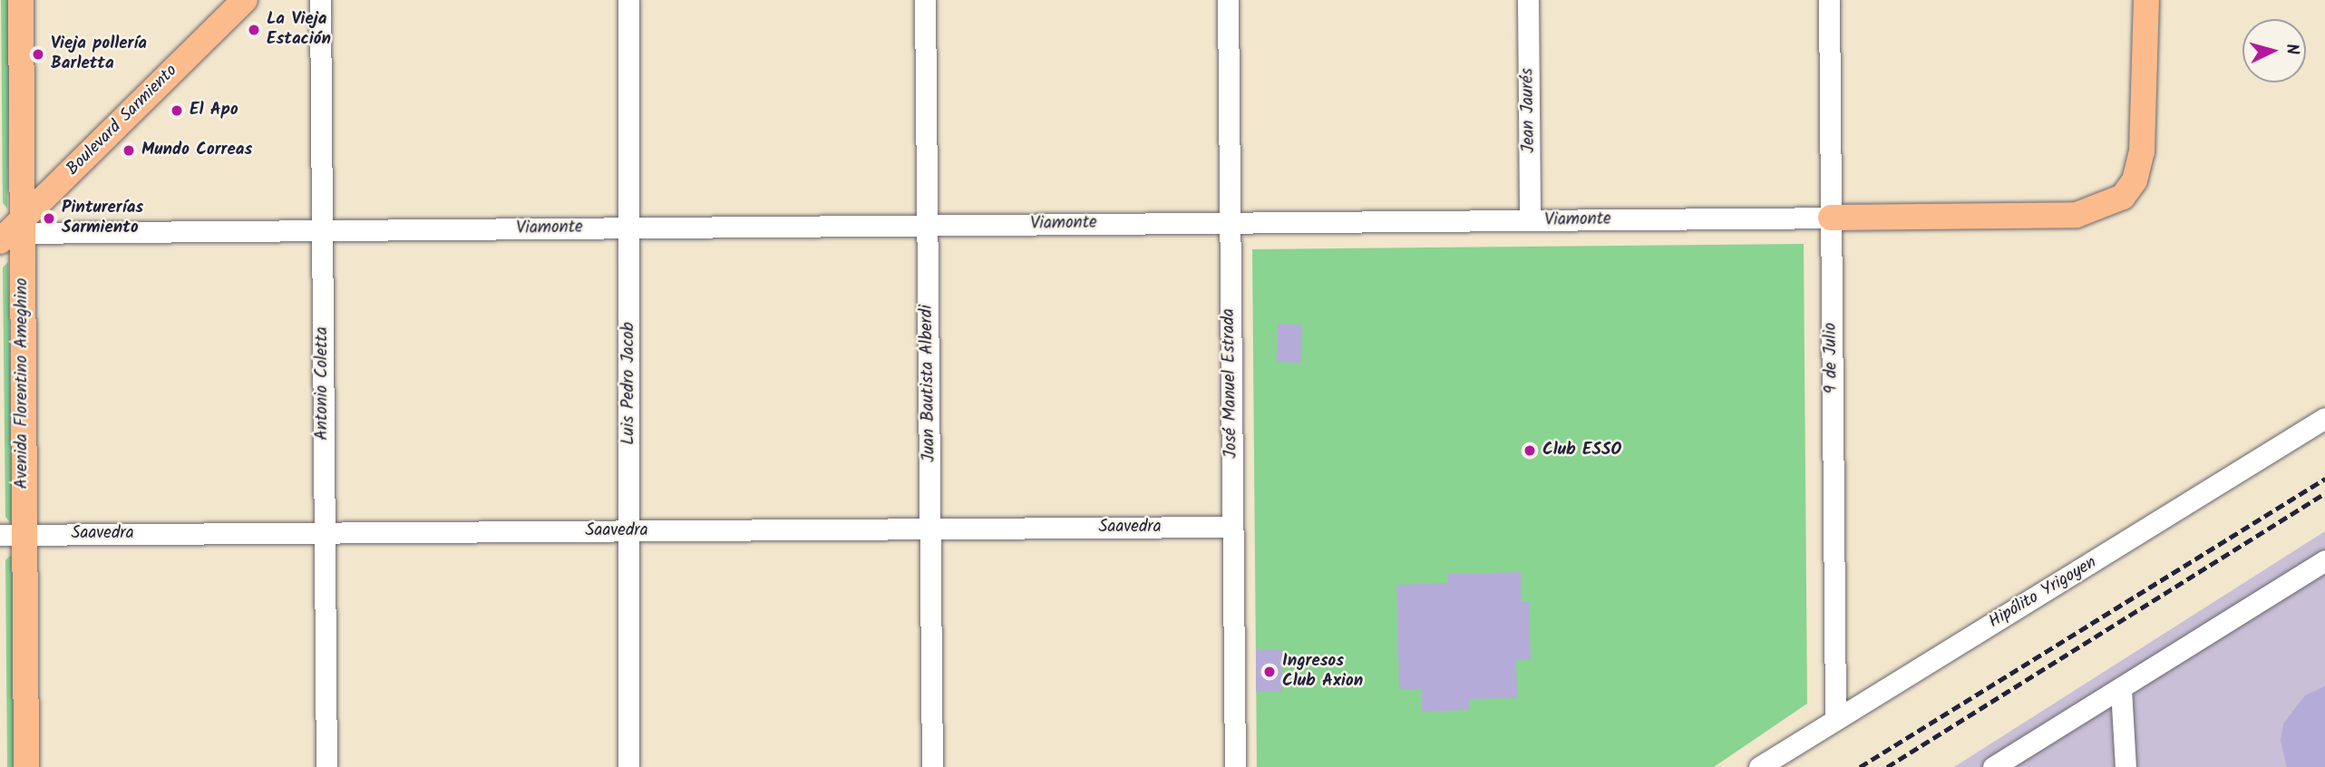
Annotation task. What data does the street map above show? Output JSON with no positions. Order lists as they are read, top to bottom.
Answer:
{
  "streets": {
    "main road": ["Boulevard Sarmiento", "Viamonte", "Avenida Florentino Ameghino"],
    "street": [
      "Jean Jaurés",
      "9 de Julio",
      "Antonio Coletta",
      "Luis Pedro Jacob",
      "Juan Bautista Alberdi",
      "José Manuel Estrada",
      "Saavedra",
      "Hipólito Yrigoyen"
    ]
  },
  "crossings": [
    ["Jean Jaurés", "Viamonte"],
    ["Boulevard Sarmiento", "Viamonte"],
    ["Boulevard Sarmiento", "Avenida Florentino Ameghino"],
    ["Viamonte", "9 de Julio"],
    ["Viamonte", "Avenida Florentino Ameghino"],
    ["Viamonte", "Antonio Coletta"],
    ["Viamonte", "Luis Pedro Jacob"],
    ["Viamonte", "Juan Bautista Alberdi"],
    ["Viamonte", "José Manuel Estrada"],
    ["9 de Julio", "Hipólito Yrigoyen"],
    ["Avenida Florentino Ameghino", "Saavedra"],
    ["Antonio Coletta", "Saavedra"],
    ["Luis Pedro Jacob", "Saavedra"],
    ["Juan Bautista Alberdi", "Saavedra"],
    ["José Manuel Estrada", "Saavedra"]
  ],
  "places": [
    "La Vieja Estación",
    "Vieja pollería Barletta",
    "El Apo",
    "Mundo Correas",
    "Pinturerías Sarmiento",
    "Club ESSO",
    "Ingresos Club Axion"
  ],
  "north": "right"
}
